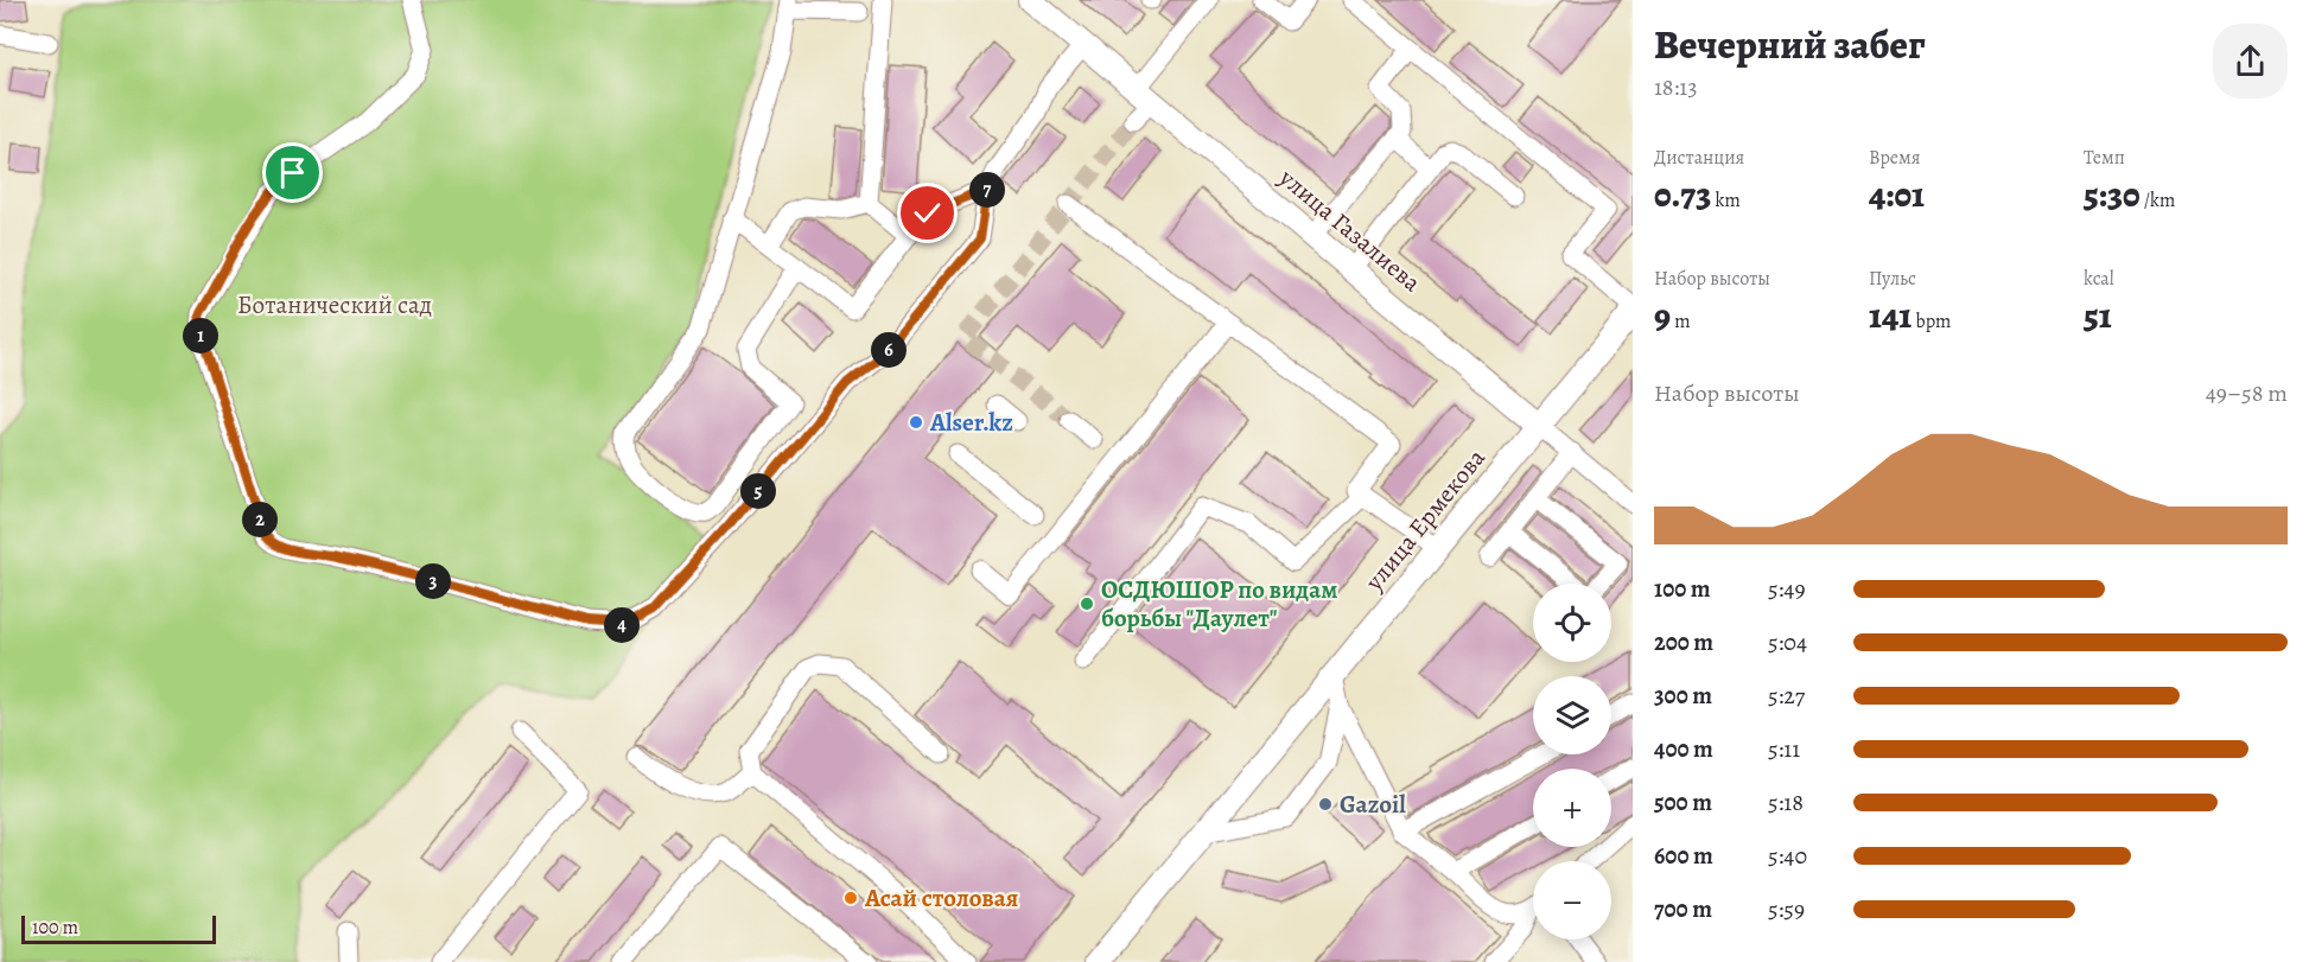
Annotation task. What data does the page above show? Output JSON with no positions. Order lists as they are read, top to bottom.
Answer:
{
  "streets": {
    "main road": ["улица Газалиева", "улица Ермекова"]
  },
  "crossings": [
    ["улица Газалиева", "улица Ермекова"]
  ],
  "parks": ["Ботанический сад"],
  "places": [
    "Alser.kz",
    "ОСДЮШОР по видам борьбы \"Даулет\"",
    "Gazoil",
    "Асай столовая"
  ],
  "scale_bar": "100 m",
  "page": {
    "heading": ["Вечерний забег", "18:13"],
    "stats": [
      ["Дистанция", "0.73 km"],
      ["Время", "4:01"],
      ["Темп", "5:30 /km"],
      ["Набор высоты", "9 m"],
      ["Пульс", "141 bpm"],
      ["kcal", "51"]
    ],
    "pins": [
      "7",
      "1",
      "6",
      "5",
      "2",
      "3",
      "4"
    ],
    "chart": ["Набор высоты", "49–58 m"],
    "list": [
      {
        "name": "100 m",
        "note": "5:49"
      },
      {
        "name": "200 m",
        "note": "5:04"
      },
      {
        "name": "300 m",
        "note": "5:27"
      },
      {
        "name": "400 m",
        "note": "5:11"
      },
      {
        "name": "500 m",
        "note": "5:18"
      },
      {
        "name": "600 m",
        "note": "5:40"
      },
      {
        "name": "700 m",
        "note": "5:59"
      }
    ],
    "map_buttons": ["+", "−"],
    "scale": "100 m"
  }
}
